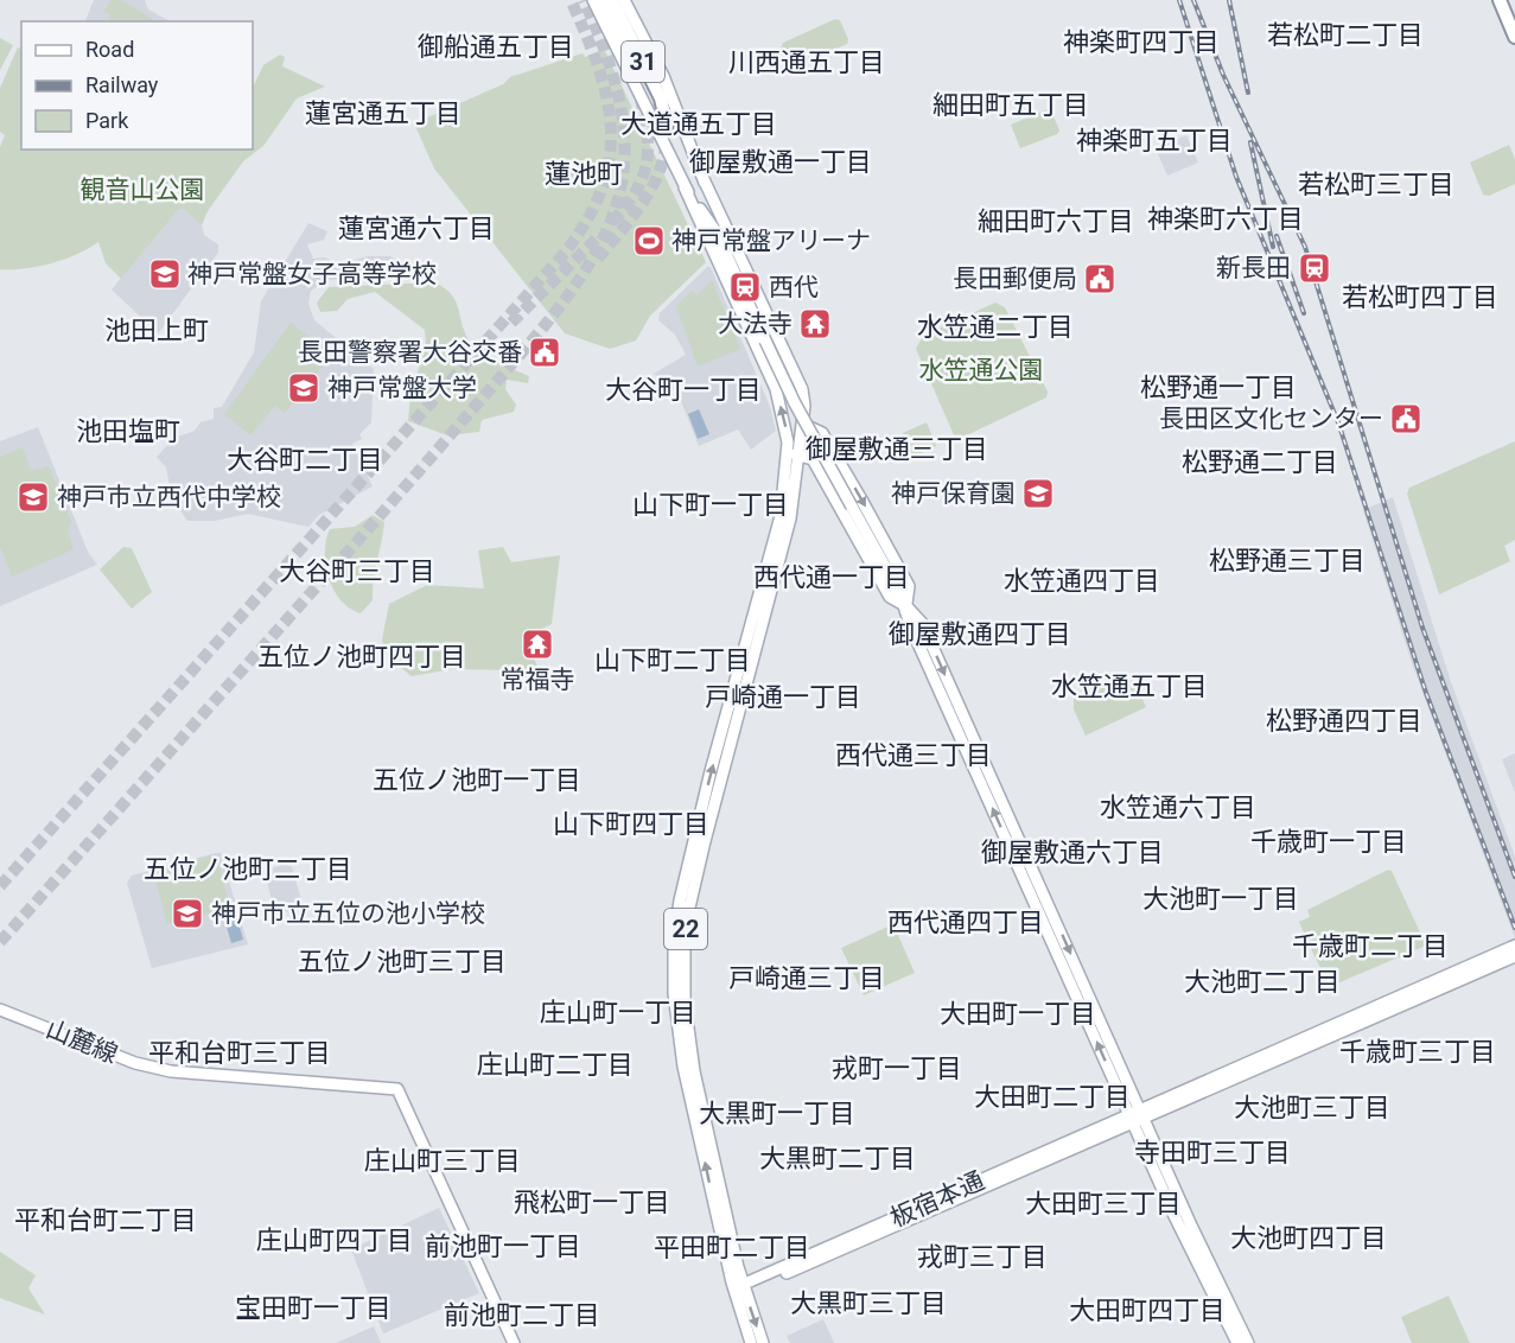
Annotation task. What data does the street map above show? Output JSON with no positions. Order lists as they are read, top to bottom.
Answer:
{
  "streets": {
    "highway": ["31"],
    "main road": ["22", "山麓線", "板宿本通"]
  },
  "crossings": [
    ["22", "板宿本通"]
  ],
  "districts": [
    "若松町二丁目",
    "神楽町四丁目",
    "御船通五丁目",
    "川西通五丁目",
    "細田町五丁目",
    "蓮宮通五丁目",
    "大道通五丁目",
    "神楽町五丁目",
    "御屋敷通一丁目",
    "蓮池町",
    "若松町三丁目",
    "神楽町六丁目",
    "細田町六丁目",
    "蓮宮通六丁目",
    "若松町四丁目",
    "水笠通二丁目",
    "池田上町",
    "松野通一丁目",
    "大谷町一丁目",
    "池田塩町",
    "御屋敷通三丁目",
    "大谷町二丁目",
    "松野通二丁目",
    "山下町一丁目",
    "松野通三丁目",
    "大谷町三丁目",
    "西代通一丁目",
    "水笠通四丁目",
    "御屋敷通四丁目",
    "五位ノ池町四丁目",
    "山下町二丁目",
    "水笠通五丁目",
    "戸崎通一丁目",
    "松野通四丁目",
    "西代通三丁目",
    "五位ノ池町一丁目",
    "水笠通六丁目",
    "山下町四丁目",
    "千歳町一丁目",
    "御屋敷通六丁目",
    "五位ノ池町二丁目",
    "大池町一丁目",
    "西代通四丁目",
    "千歳町二丁目",
    "五位ノ池町三丁目",
    "戸崎通三丁目",
    "大池町二丁目",
    "庄山町一丁目",
    "大田町一丁目",
    "千歳町三丁目",
    "平和台町三丁目",
    "庄山町二丁目",
    "戎町一丁目",
    "大田町二丁目",
    "大池町三丁目",
    "大黒町一丁目",
    "寺田町三丁目",
    "大黒町二丁目",
    "庄山町三丁目",
    "飛松町一丁目",
    "大田町三丁目",
    "平和台町二丁目",
    "大池町四丁目",
    "庄山町四丁目",
    "前池町一丁目",
    "平田町二丁目",
    "戎町三丁目",
    "大黒町三丁目",
    "宝田町一丁目",
    "大田町四丁目",
    "前池町二丁目"
  ],
  "parks": ["観音山公園", "水笠通公園"],
  "places": {
    "sports": ["神戸常盤アリーナ"],
    "station": ["新長田", "西代"],
    "school or university": [
      "神戸常盤女子高等学校",
      "神戸常盤大学",
      "神戸保育園",
      "神戸市立西代中学校",
      "神戸市立五位の池小学校"
    ],
    "public building": ["長田郵便局", "長田警察署大谷交番", "長田区文化センター"],
    "temple": ["大法寺", "常福寺"]
  },
  "legend": ["Road", "Railway", "Park"]
}
